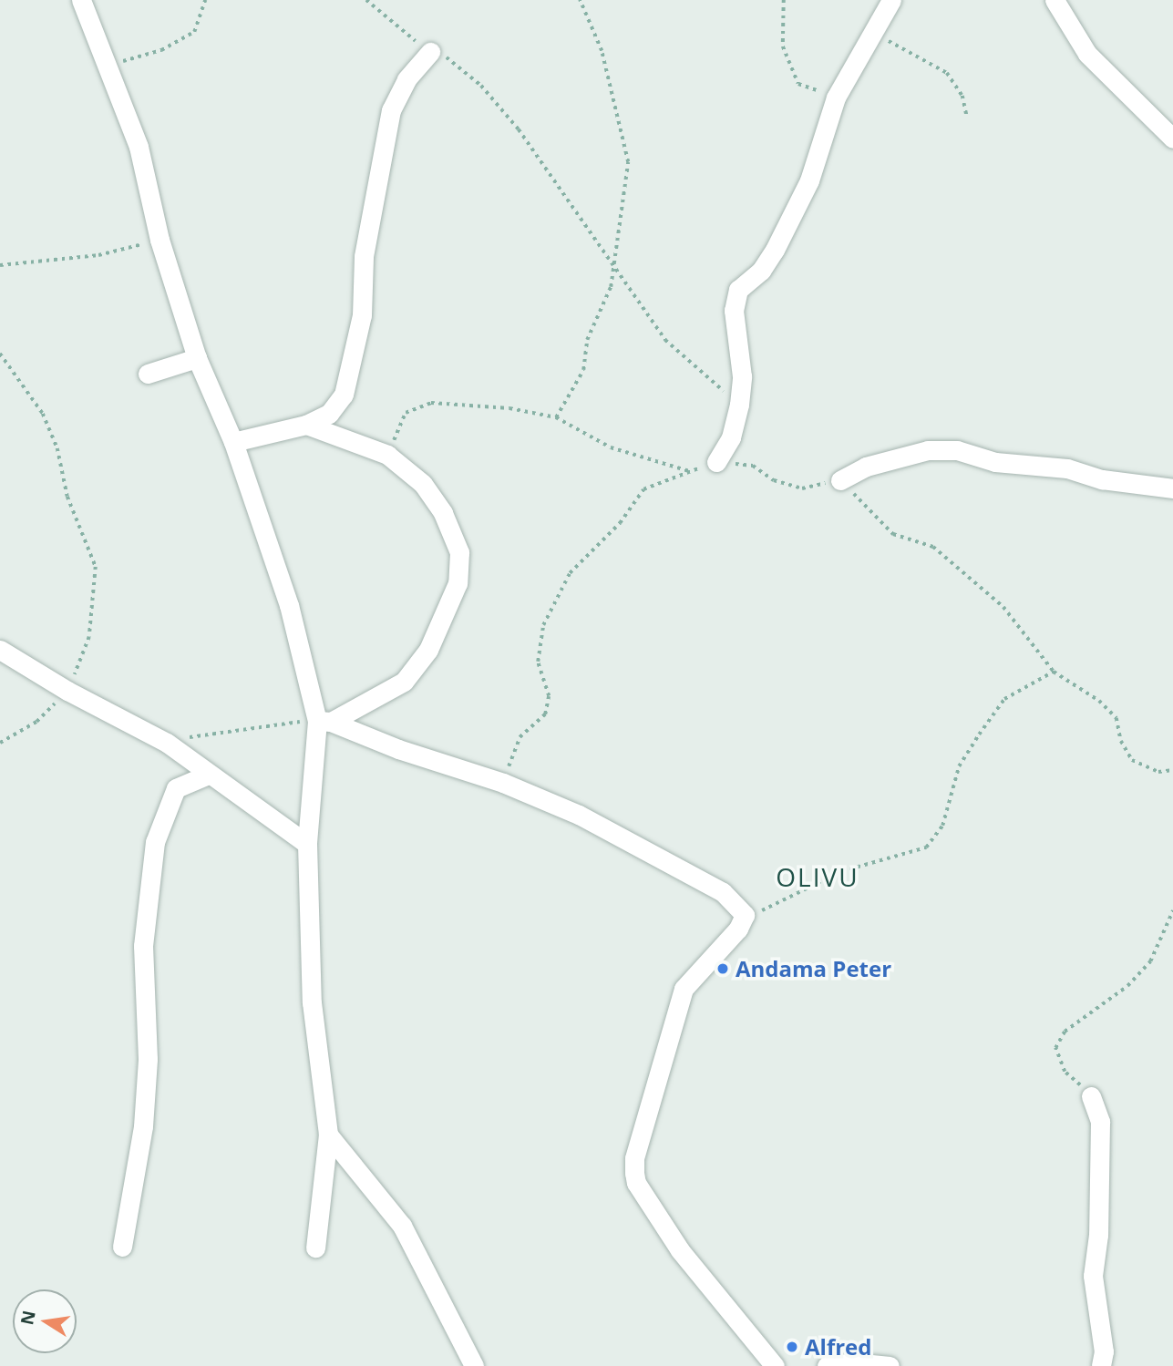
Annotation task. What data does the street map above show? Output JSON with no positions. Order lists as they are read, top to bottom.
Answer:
{
  "districts": ["OLIVU"],
  "places": ["Andama Peter", "Alfred"],
  "north": "left"
}
